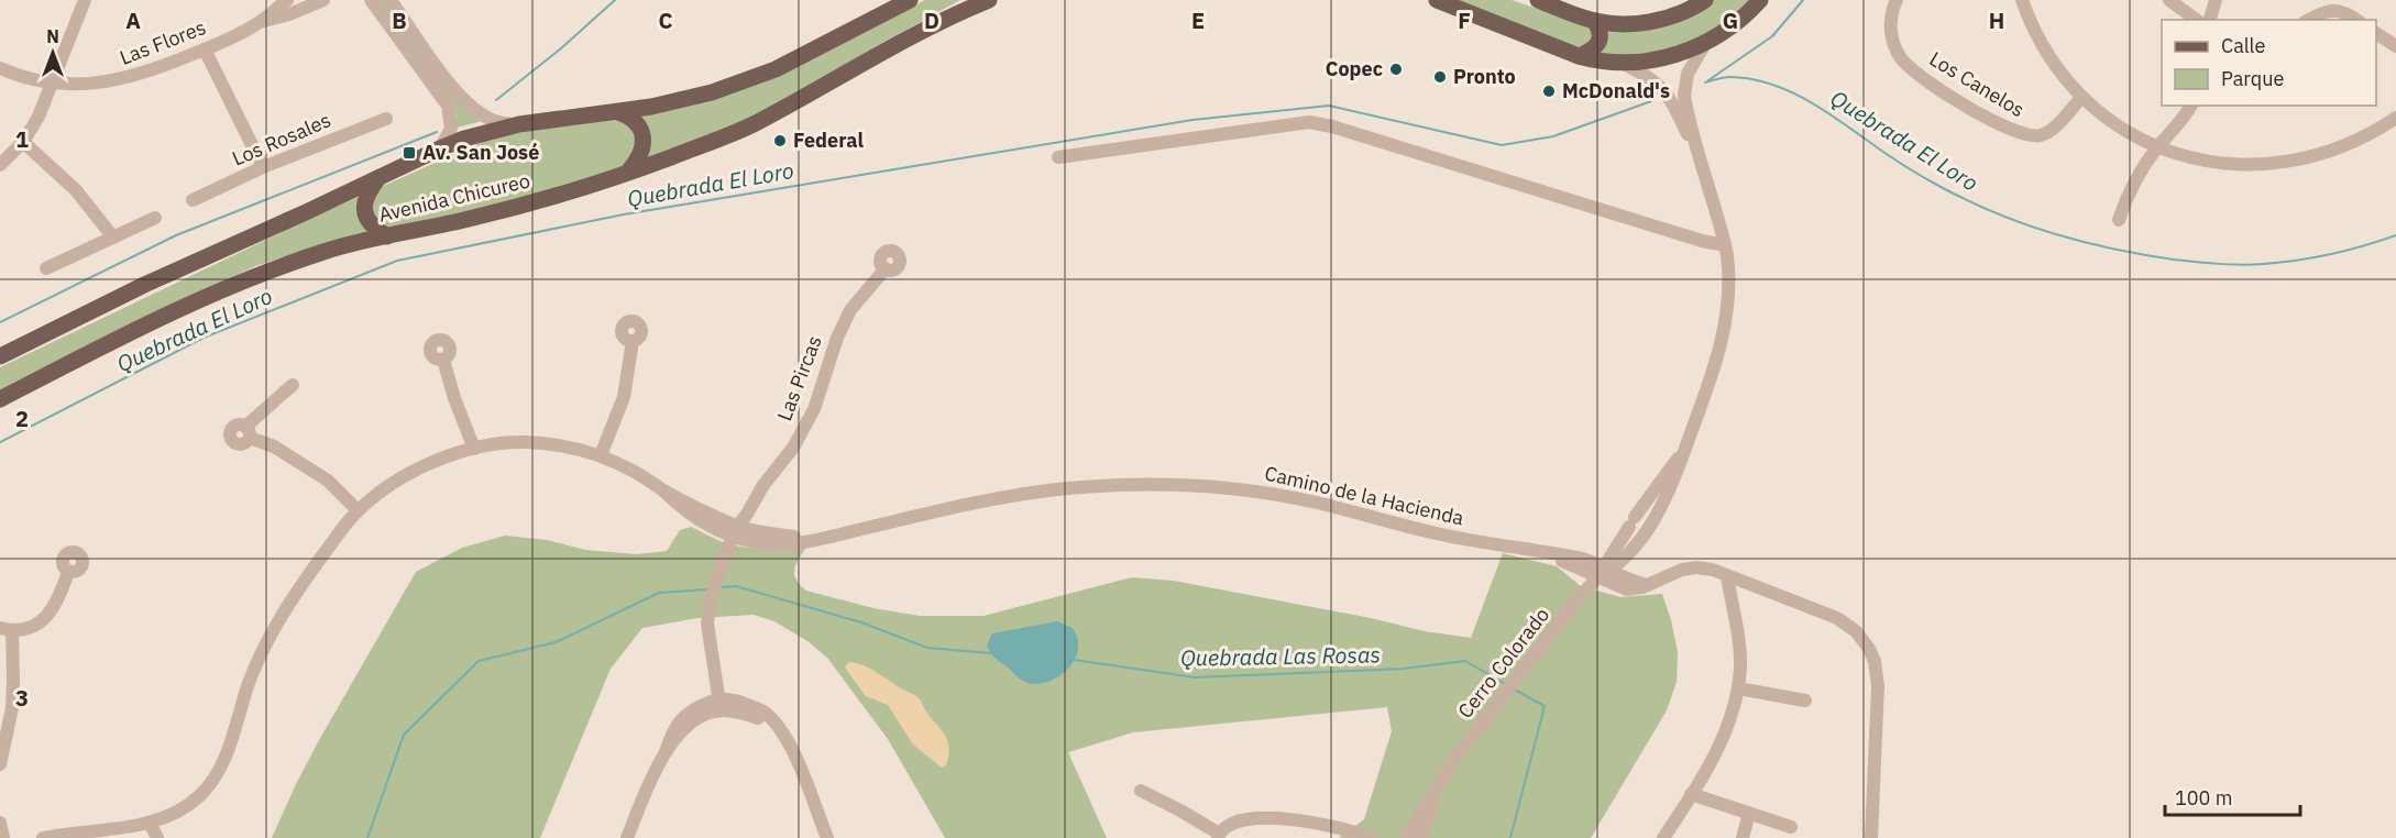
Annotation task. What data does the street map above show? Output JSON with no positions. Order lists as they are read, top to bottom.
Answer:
{
  "streets": {
    "main road": ["Avenida Chicureo"],
    "street": [
      "Las Flores",
      "Los Canelos",
      "Los Rosales",
      "Las Pircas",
      "Camino de la Hacienda",
      "Cerro Colorado"
    ]
  },
  "crossings": [
    ["Las Pircas", "Camino de la Hacienda"],
    ["Camino de la Hacienda", "Cerro Colorado"]
  ],
  "water": ["Quebrada El Loro", "Quebrada Las Rosas"],
  "places": {
    "other": [
      "Copec",
      "Pronto",
      "McDonald's",
      "Federal"
    ],
    "transit": ["Av. San José"]
  },
  "legend": ["Calle", "Parque"],
  "scale_bar": "100 m",
  "north": "top",
  "grid": {
    "columns": [
      "A",
      "B",
      "C",
      "D",
      "E",
      "F",
      "G",
      "H"
    ],
    "rows": ["1", "2", "3"]
  }
}
